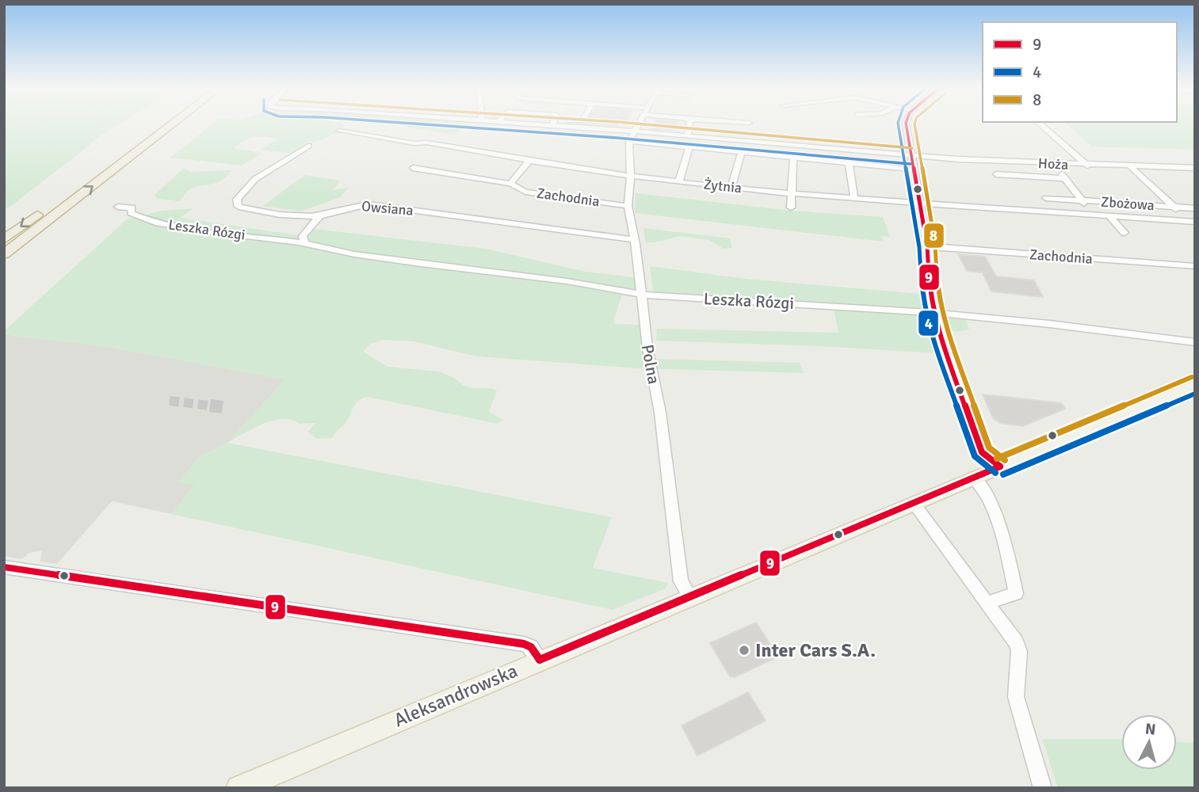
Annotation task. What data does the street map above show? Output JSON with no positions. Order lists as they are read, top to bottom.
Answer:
{
  "streets": {
    "main road": ["Aleksandrowska"],
    "street": [
      "Hoża",
      "Żytnia",
      "Zachodnia",
      "Zbożowa",
      "Owsiana",
      "Leszka Rózgi",
      "Polna"
    ]
  },
  "crossings": [
    ["Hoża", "Zbożowa"],
    ["Żytnia", "Zachodnia"],
    ["Żytnia", "Zbożowa"],
    ["Żytnia", "Polna"],
    ["Zachodnia", "Polna"],
    ["Owsiana", "Polna"],
    ["Leszka Rózgi", "Polna"],
    ["Polna", "Aleksandrowska"]
  ],
  "places": ["Inter Cars S.A."],
  "lines": ["transit line 9", "transit line 4", "transit line 8"],
  "legend": ["9", "4", "8"],
  "north": "top"
}
